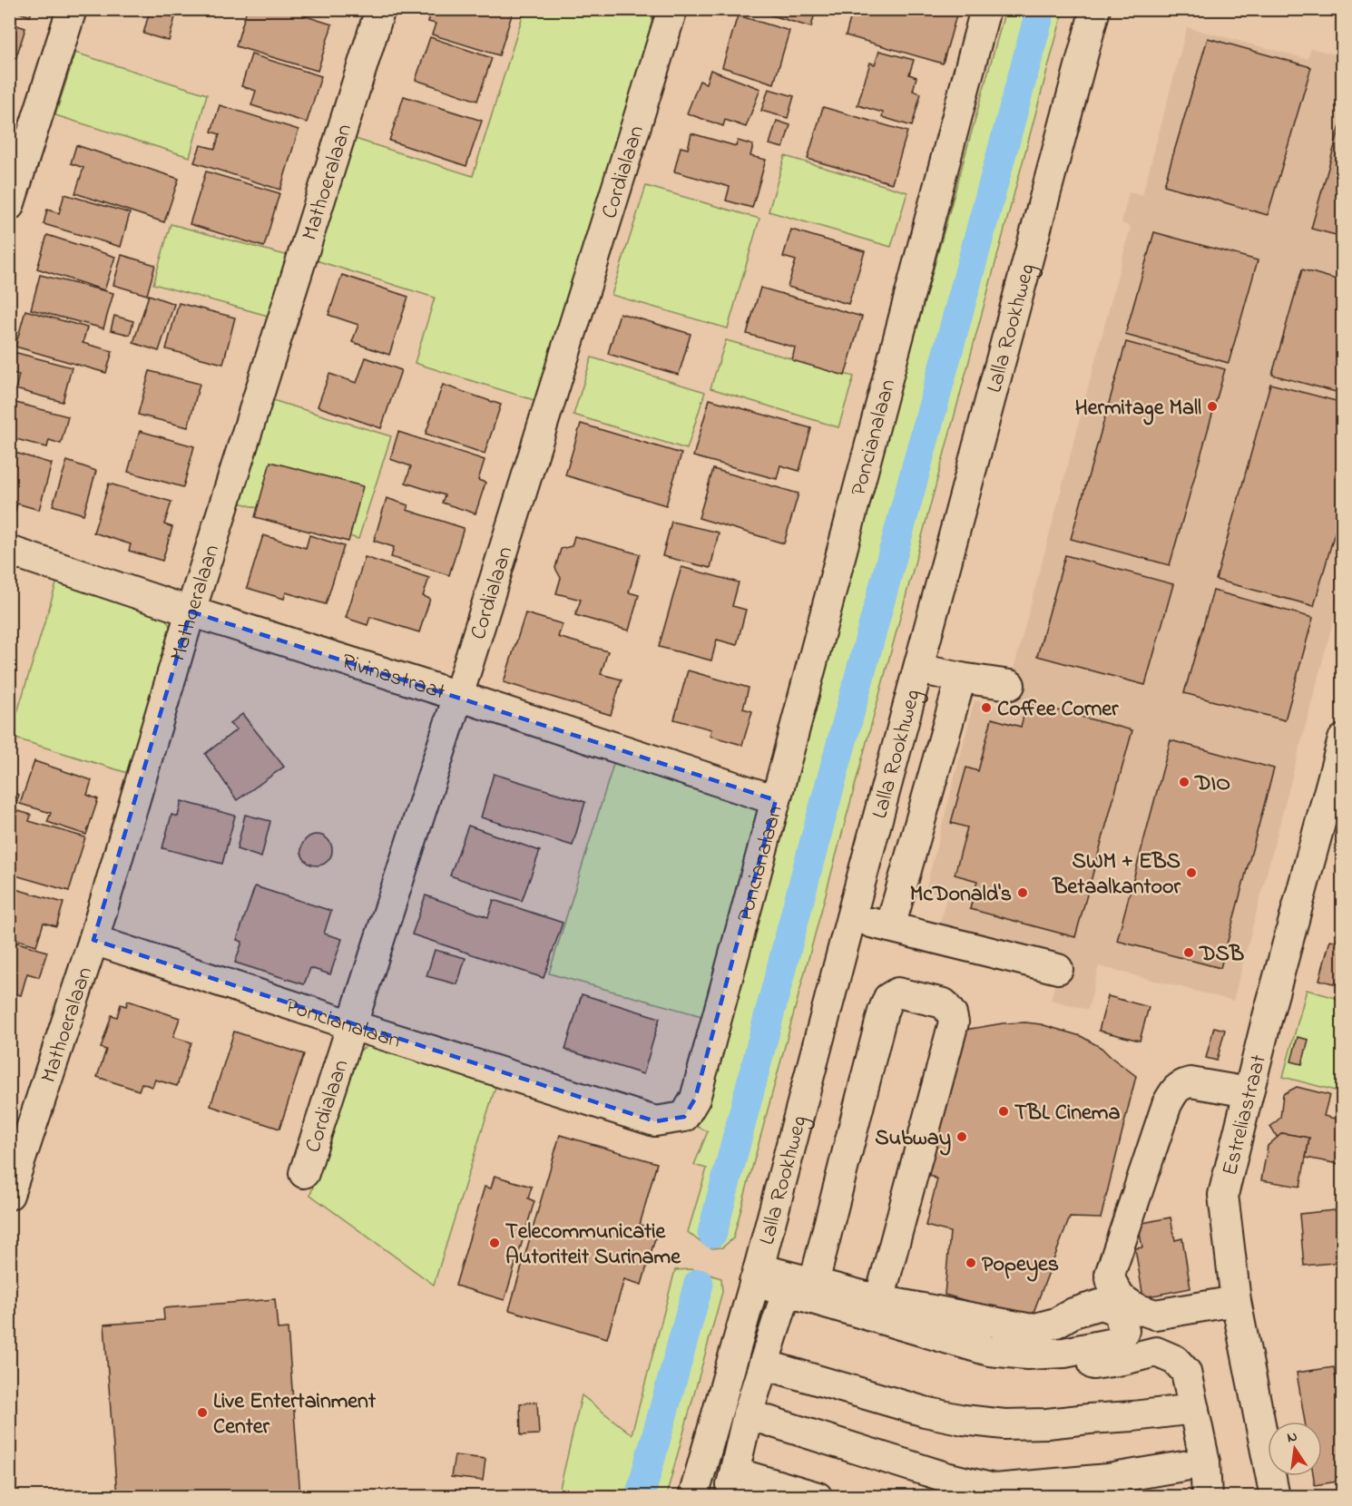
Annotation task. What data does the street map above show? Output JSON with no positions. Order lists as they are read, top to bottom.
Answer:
{
  "streets": {
    "street": [
      "Cordialaan",
      "Mathoeralaan",
      "Lalla Rookhweg",
      "Poncianalaan",
      "Rivinastraat",
      "Estreliastraat"
    ]
  },
  "crossings": [
    ["Cordialaan", "Poncianalaan"],
    ["Cordialaan", "Rivinastraat"],
    ["Mathoeralaan", "Poncianalaan"],
    ["Mathoeralaan", "Rivinastraat"],
    ["Poncianalaan", "Rivinastraat"]
  ],
  "places": [
    "Hermitage Mall",
    "Coffee Corner",
    "DIO",
    "SWM + EBS Betaalkantoor",
    "McDonald's",
    "DSB",
    "TBL Cinema",
    "Subway",
    "Telecommunicatie Autoriteit Suriname",
    "Popeyes",
    "Live Entertainment Center"
  ],
  "north": "top"
}
